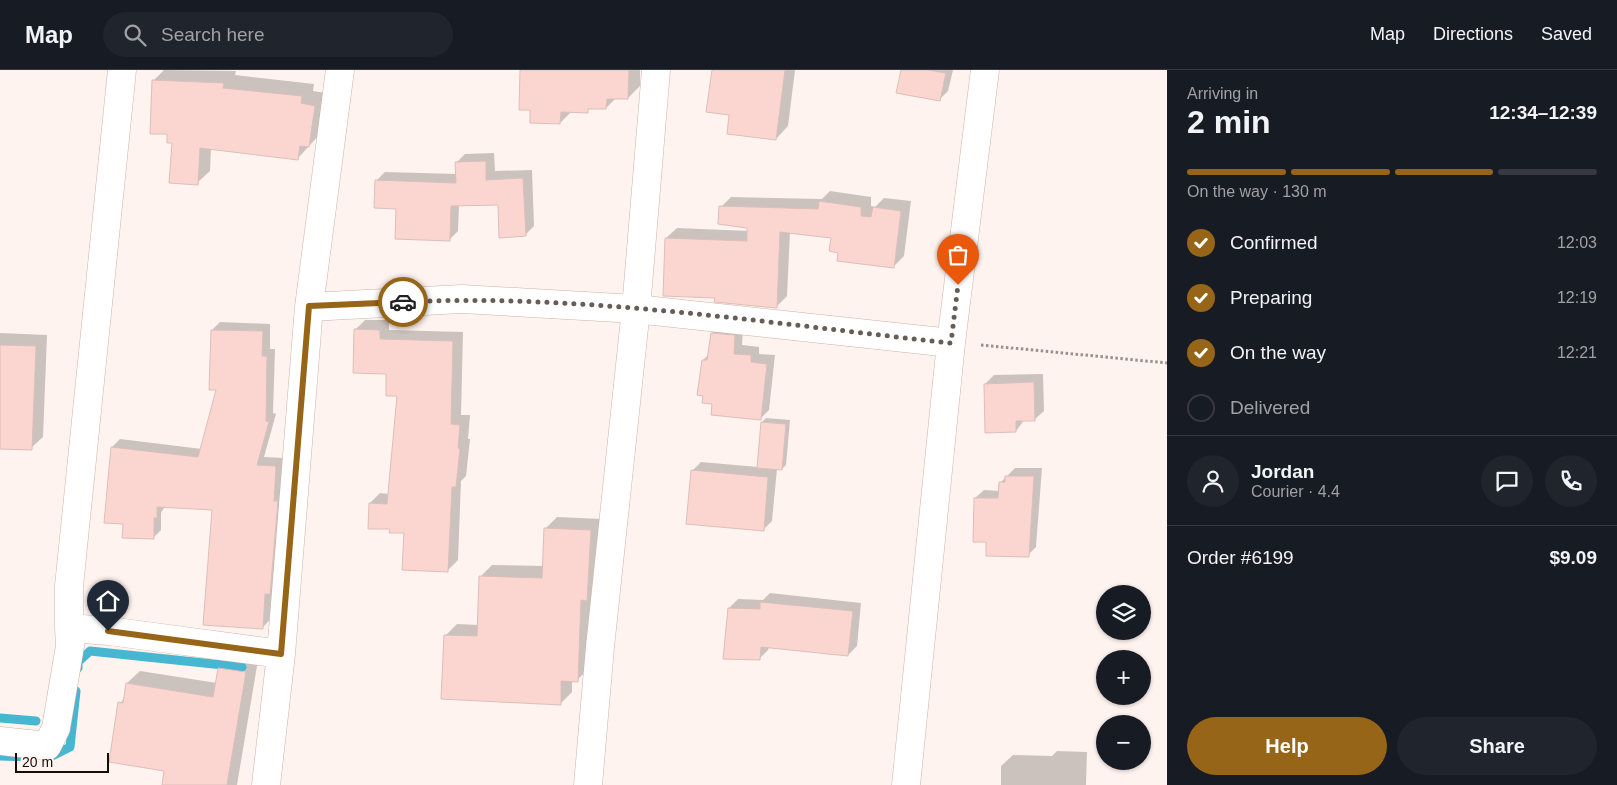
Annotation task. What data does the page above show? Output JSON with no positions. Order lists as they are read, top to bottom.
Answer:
{
  "scale_bar": "20 m",
  "page": {
    "header": "Map",
    "search": "Search here",
    "nav": ["Map", "Directions", "Saved"],
    "heading": ["2 min", "Arriving in", "12:34–12:39"],
    "panel": [
      "Jordan",
      "Courier · 4.4",
      "Order #6199",
      "$9.09"
    ],
    "bar": "On the way · 130 m",
    "list": [
      ["Confirmed", "12:03"],
      ["Preparing", "12:19"],
      ["On the way", "12:21"],
      "Delivered"
    ],
    "map_buttons": ["+", "−"],
    "buttons": ["Help", "Share"],
    "scale": "20 m"
  }
}
